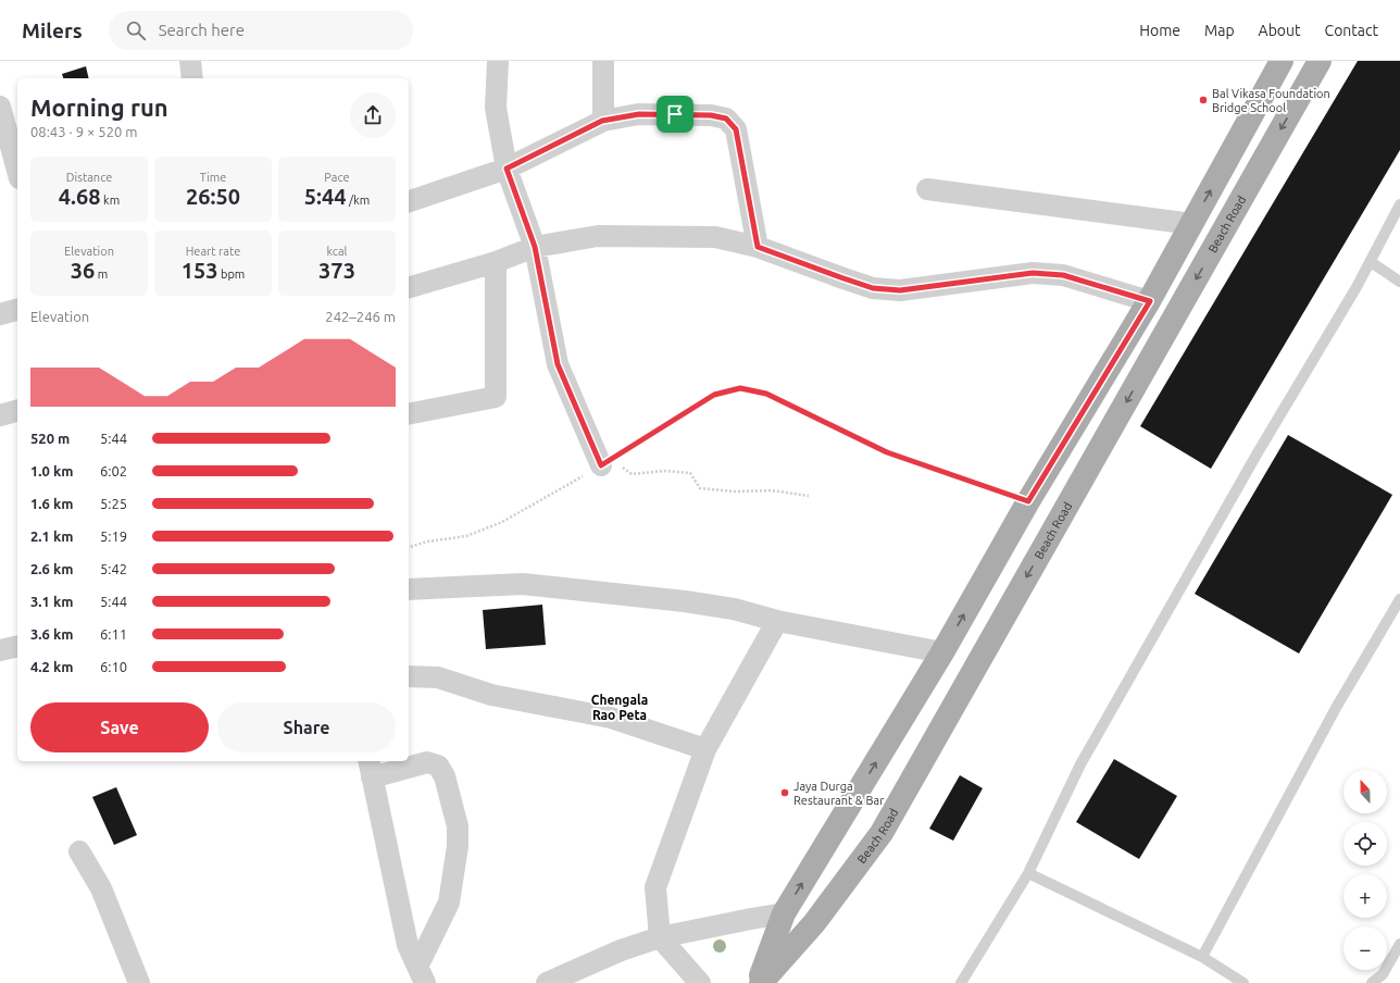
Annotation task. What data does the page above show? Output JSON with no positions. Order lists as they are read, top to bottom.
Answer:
{
  "streets": {
    "main road": ["Beach Road"]
  },
  "districts": ["Chengala Rao Peta"],
  "places": ["Bal Vikasa Foundation Bridge School", "Jaya Durga Restaurant & Bar"],
  "north": "top",
  "page": {
    "header": "Milers",
    "search": "Search here",
    "nav": [
      "Home",
      "Map",
      "About",
      "Contact"
    ],
    "heading": ["Morning run", "08:43 · 9 × 520 m"],
    "stats": [
      ["Distance", "4.68 km"],
      ["Time", "26:50"],
      ["Pace", "5:44 /km"],
      ["Elevation", "36 m"],
      ["Heart rate", "153 bpm"],
      ["kcal", "373"]
    ],
    "chart": ["Elevation", "242–246 m"],
    "list": [
      {
        "name": "520 m",
        "note": "5:44"
      },
      {
        "name": "1.0 km",
        "note": "6:02"
      },
      {
        "name": "1.6 km",
        "note": "5:25"
      },
      {
        "name": "2.1 km",
        "note": "5:19"
      },
      {
        "name": "2.6 km",
        "note": "5:42"
      },
      {
        "name": "3.1 km",
        "note": "5:44"
      },
      {
        "name": "3.6 km",
        "note": "6:11"
      },
      {
        "name": "4.2 km",
        "note": "6:10"
      }
    ],
    "buttons": ["Save", "Share"],
    "map_buttons": ["+", "−"]
  }
}
